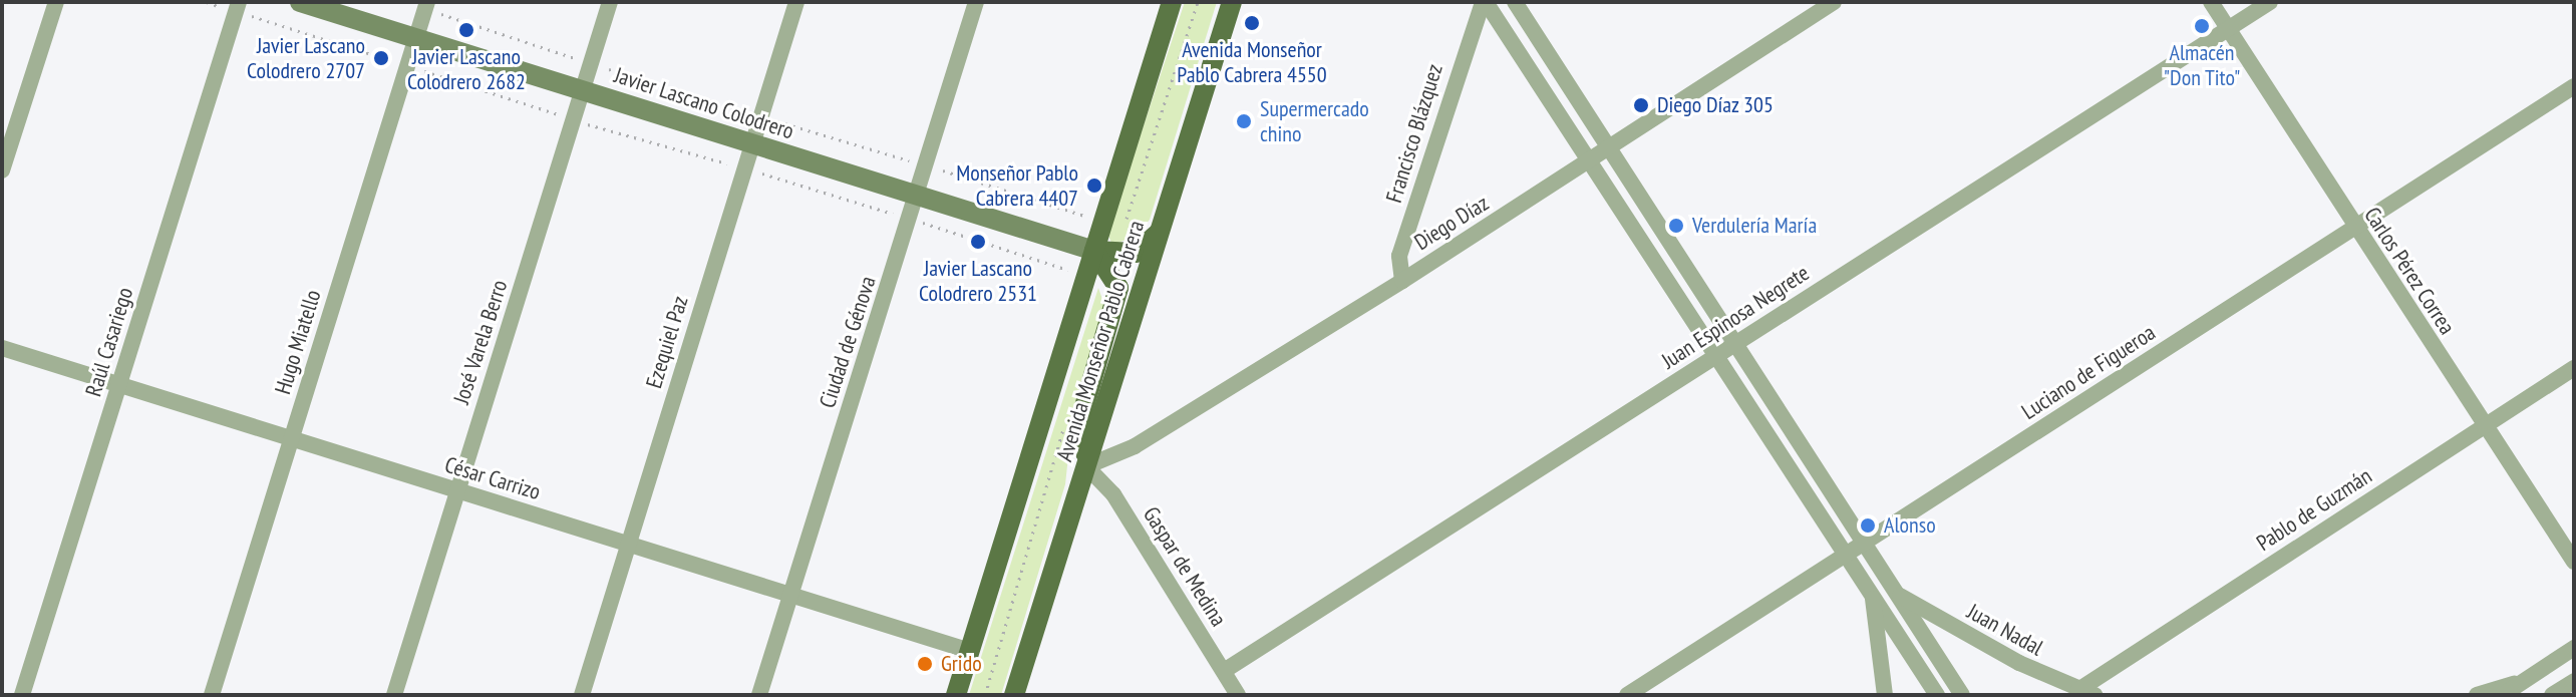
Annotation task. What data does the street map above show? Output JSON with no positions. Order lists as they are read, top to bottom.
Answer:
{
  "streets": {
    "main road": ["Javier Lascano Colodrero", "Avenida Monseñor Pablo Cabrera"],
    "street": [
      "Francisco Blázquez",
      "Diego Díaz",
      "Carlos Pérez Correa",
      "Juan Espinosa Negrete",
      "Raúl Casariego",
      "Hugo Miatello",
      "José Varela Berro",
      "Ezequiel Paz",
      "Ciudad de Génova",
      "Luciano de Figueroa",
      "César Carrizo",
      "Pablo de Guzmán",
      "Gaspar de Medina",
      "Juan Nadal"
    ]
  },
  "crossings": [
    ["Javier Lascano Colodrero", "Avenida Monseñor Pablo Cabrera"],
    ["Javier Lascano Colodrero", "Hugo Miatello"],
    ["Javier Lascano Colodrero", "José Varela Berro"],
    ["Javier Lascano Colodrero", "Ezequiel Paz"],
    ["Javier Lascano Colodrero", "Ciudad de Génova"],
    ["Francisco Blázquez", "Diego Díaz"],
    ["Diego Díaz", "Avenida Monseñor Pablo Cabrera"],
    ["Diego Díaz", "Gaspar de Medina"],
    ["Carlos Pérez Correa", "Juan Espinosa Negrete"],
    ["Carlos Pérez Correa", "Luciano de Figueroa"],
    ["Carlos Pérez Correa", "Pablo de Guzmán"],
    ["Juan Espinosa Negrete", "Gaspar de Medina"],
    ["Avenida Monseñor Pablo Cabrera", "César Carrizo"],
    ["Avenida Monseñor Pablo Cabrera", "Gaspar de Medina"],
    ["Raúl Casariego", "César Carrizo"],
    ["Hugo Miatello", "César Carrizo"],
    ["José Varela Berro", "César Carrizo"],
    ["Ezequiel Paz", "César Carrizo"],
    ["Ciudad de Génova", "César Carrizo"],
    ["Pablo de Guzmán", "Juan Nadal"]
  ],
  "places": [
    "Avenida Monseñor Pablo Cabrera 4550",
    "Almacén \"Don Tito\"",
    "Javier Lascano Colodrero 2682",
    "Javier Lascano Colodrero 2707",
    "Diego Díaz 305",
    "Supermercado chino",
    "Monseñor Pablo Cabrera 4407",
    "Verdulería María",
    "Javier Lascano Colodrero 2531",
    "Alonso",
    "Grido"
  ]
}
